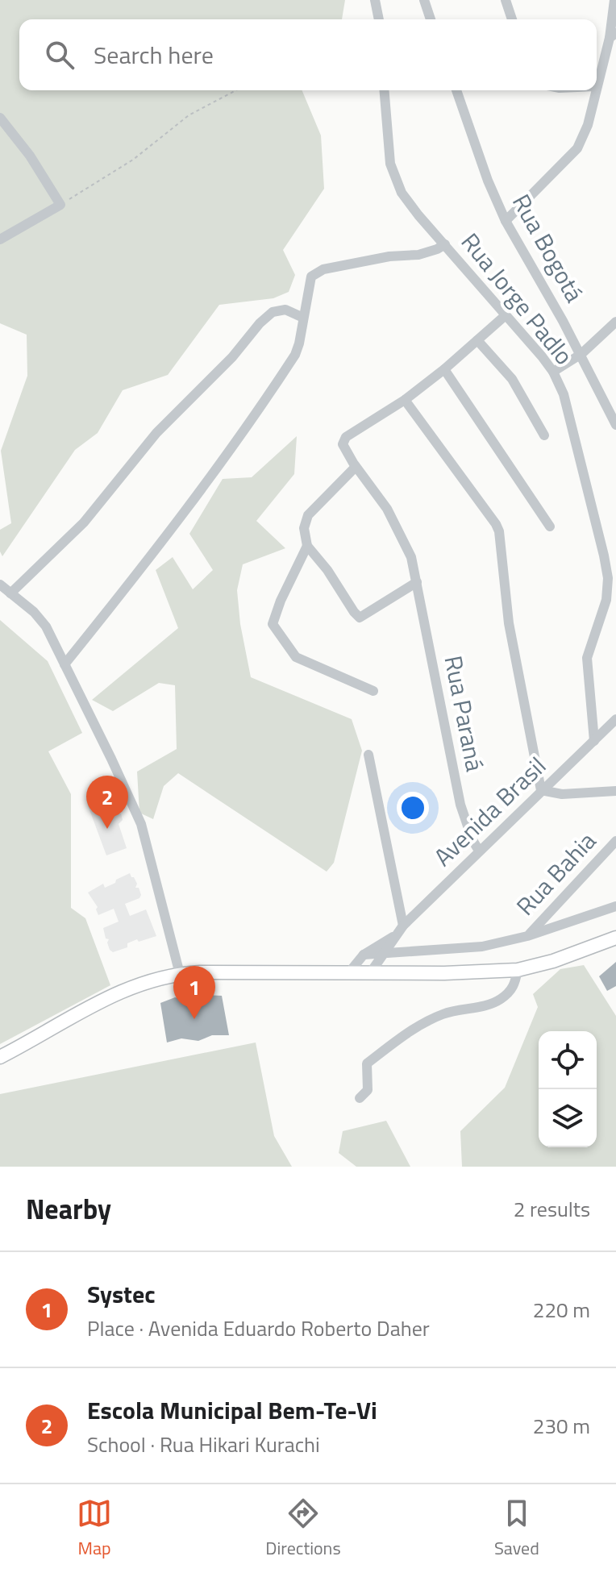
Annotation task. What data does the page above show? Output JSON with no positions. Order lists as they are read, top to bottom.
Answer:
{
  "streets": {
    "street": [
      "Rua Bogotá",
      "Rua Jorge Padlo",
      "Rua Paraná",
      "Avenida Brasil",
      "Rua Bahia"
    ]
  },
  "crossings": [
    ["Rua Jorge Padlo", "Avenida Brasil"],
    ["Rua Paraná", "Avenida Brasil"]
  ],
  "page": {
    "search": "Search here",
    "pins": ["2", "1"],
    "heading": ["Nearby", "2 results"],
    "list": [
      {
        "mark": "1",
        "name": "Systec",
        "note": "Place · Avenida Eduardo Roberto Daher",
        "value": "220 m"
      },
      {
        "mark": "2",
        "name": "Escola Municipal Bem-Te-Vi",
        "note": "School · Rua Hikari Kurachi",
        "value": "230 m"
      }
    ],
    "nav": ["Map", "Directions", "Saved"]
  }
}
